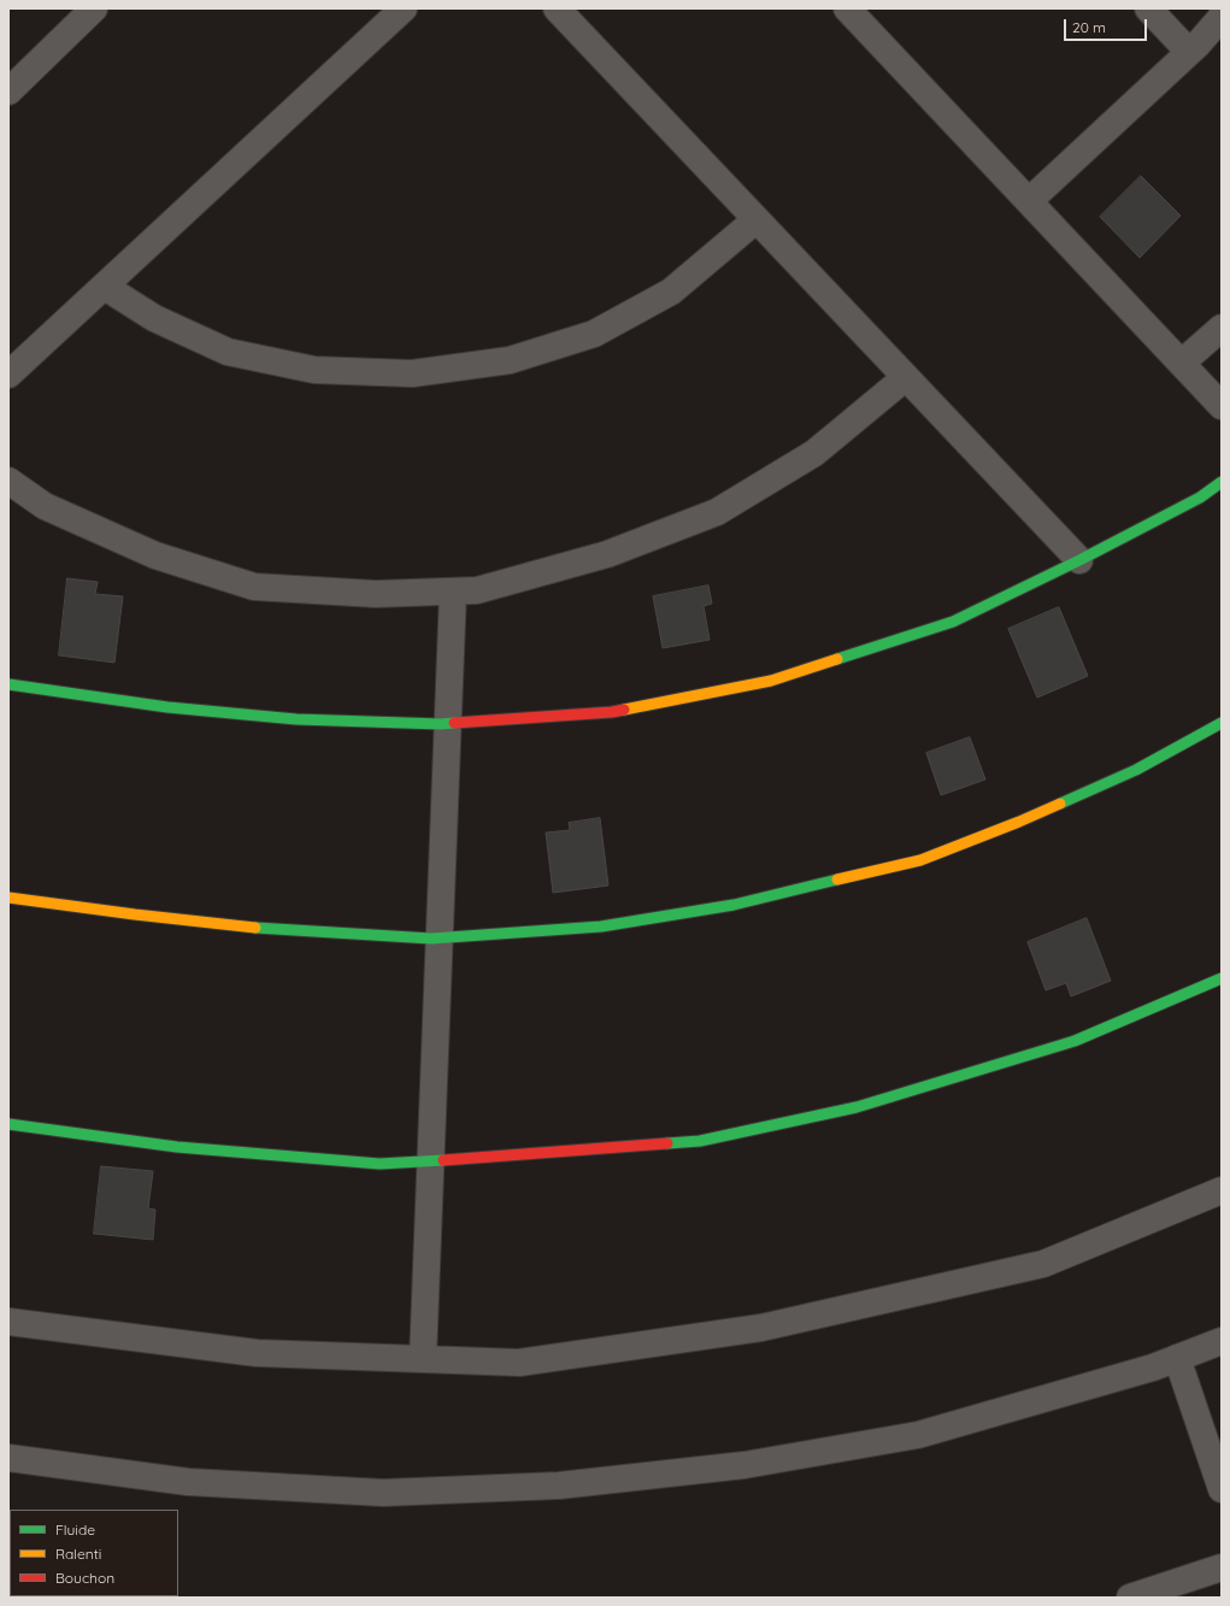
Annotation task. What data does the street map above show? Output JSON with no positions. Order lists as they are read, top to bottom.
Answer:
{
  "legend": ["Fluide", "Ralenti", "Bouchon"],
  "scale_bar": "20 m"
}
